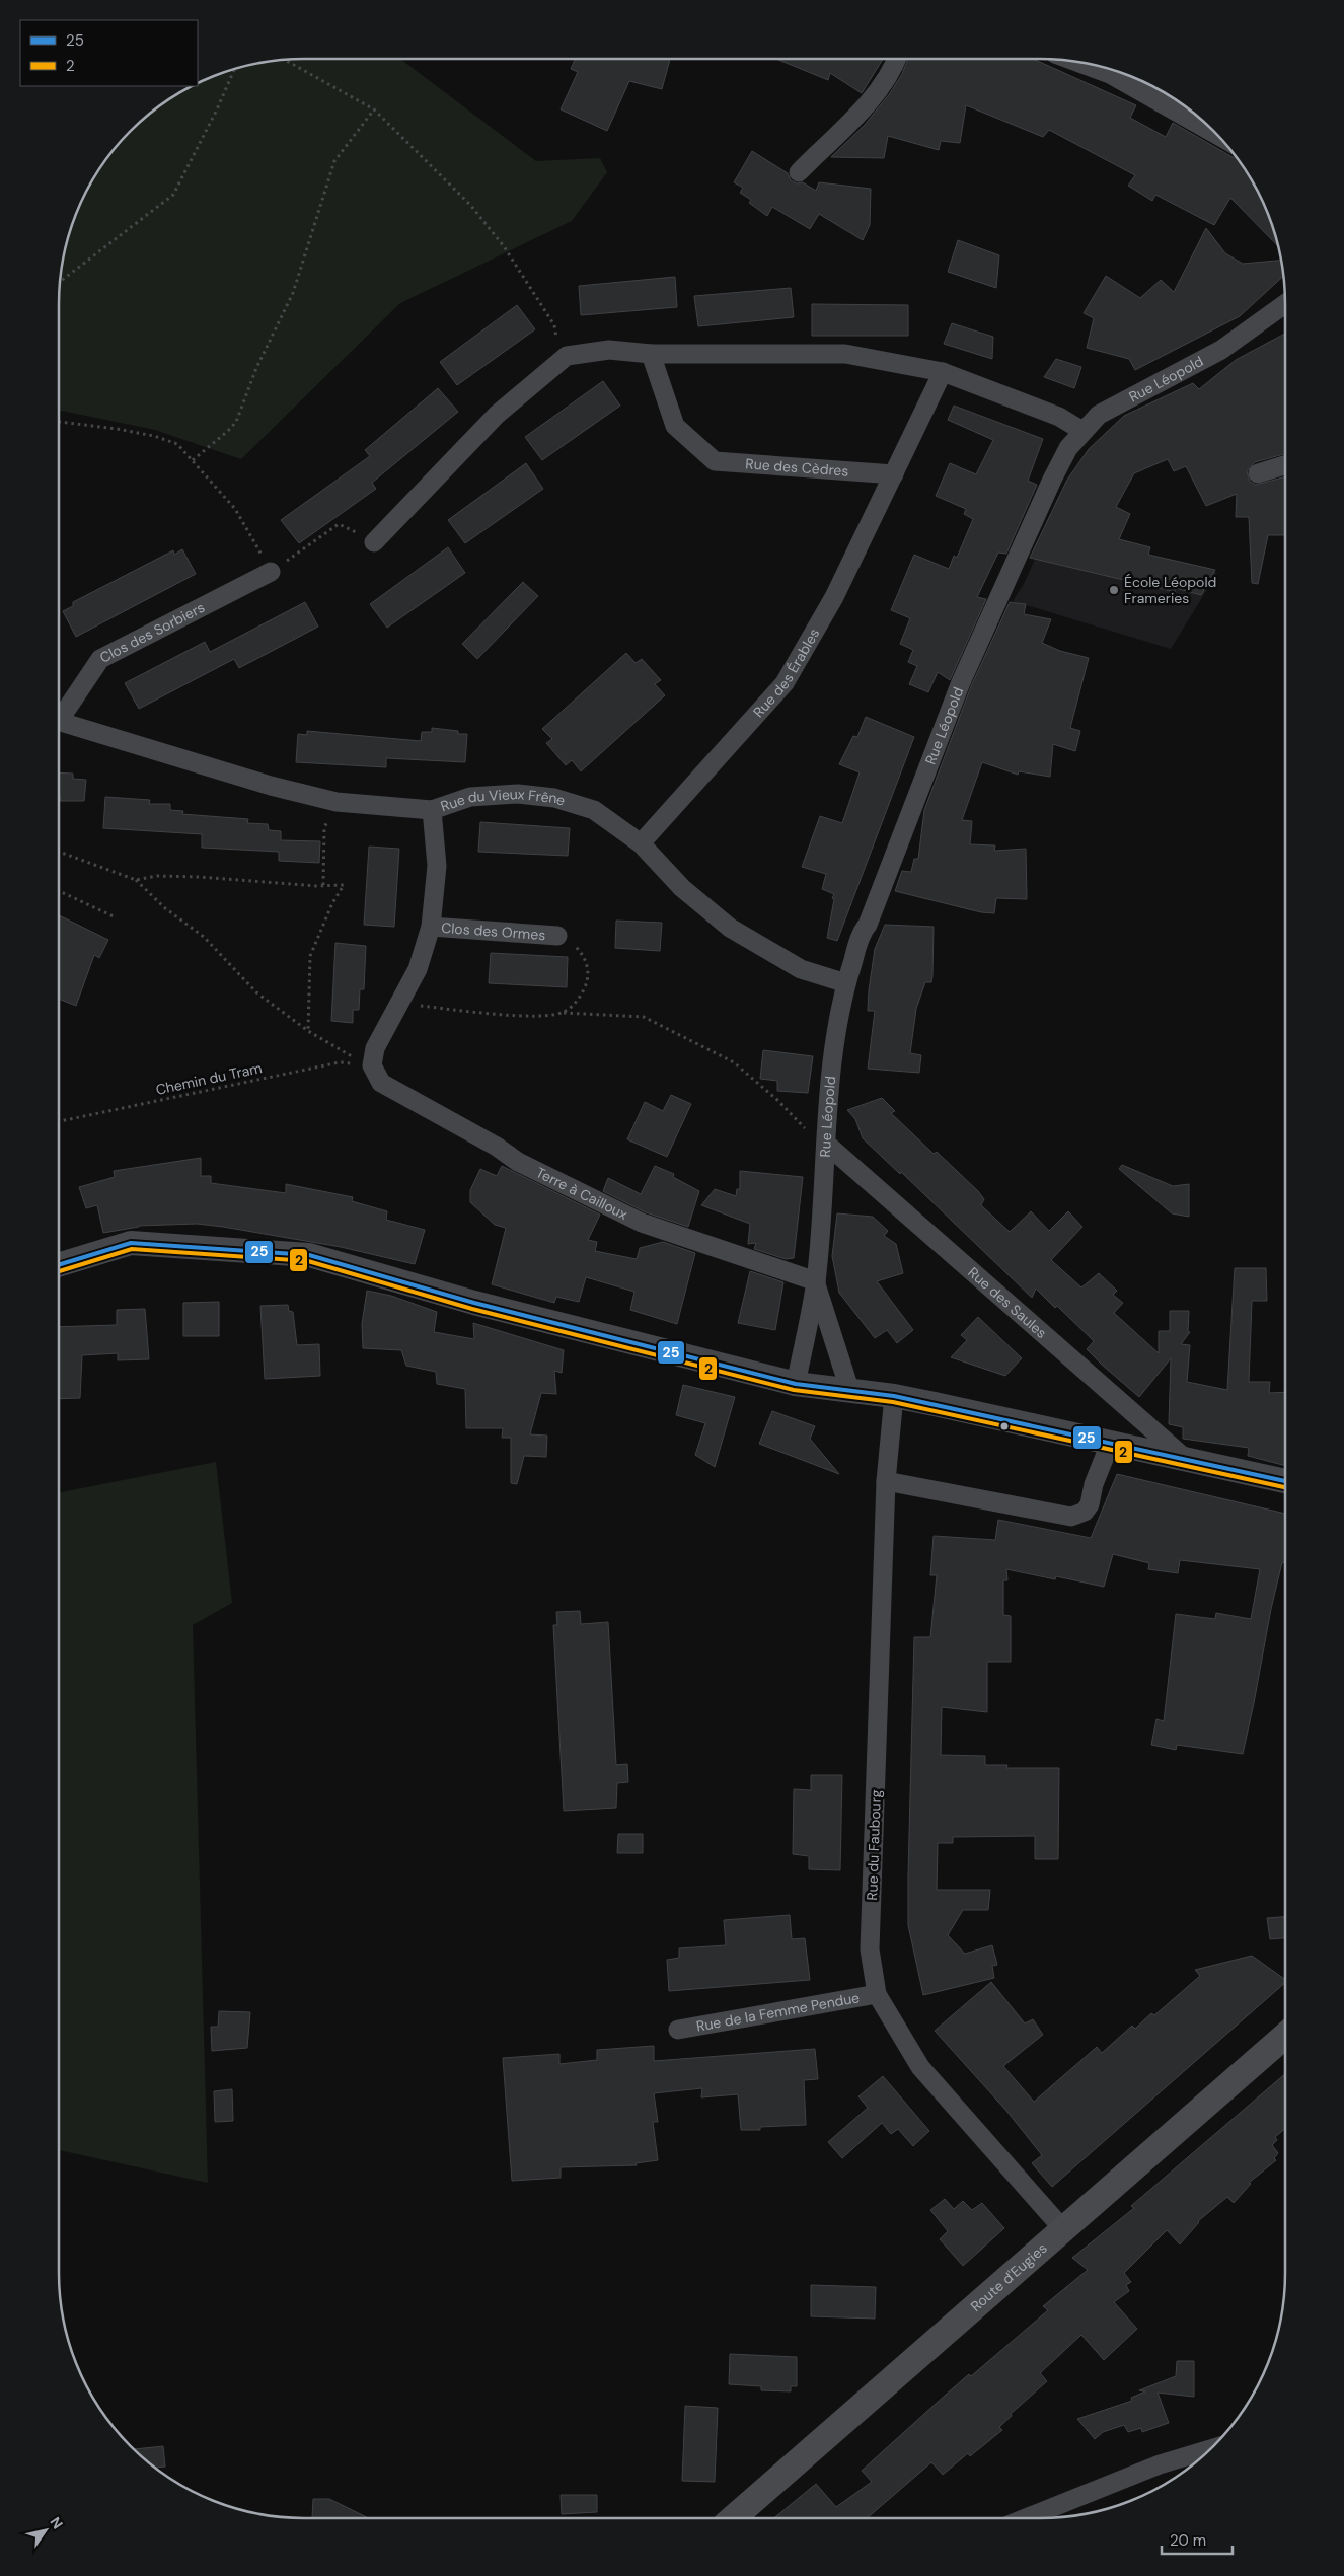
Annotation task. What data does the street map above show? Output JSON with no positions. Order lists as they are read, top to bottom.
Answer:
{
  "streets": {
    "main road": ["Route d'Eugies"],
    "street": [
      "Rue Léopold",
      "Rue des Cèdres",
      "Clos des Sorbiers",
      "Rue des Érables",
      "Rue du Vieux Frêne",
      "Clos des Ormes",
      "Terre à Cailloux",
      "Rue des Saules",
      "Rue du Faubourg",
      "Rue de la Femme Pendue"
    ],
    "path": ["Chemin du Tram"]
  },
  "crossings": [
    ["Rue Léopold", "Rue du Vieux Frêne"],
    ["Rue Léopold", "Terre à Cailloux"],
    ["Rue Léopold", "Rue des Saules"],
    ["Rue des Cèdres", "Rue des Érables"],
    ["Rue des Érables", "Rue du Vieux Frêne"],
    ["Rue du Vieux Frêne", "Clos des Ormes"],
    ["Clos des Ormes", "Chemin du Tram"],
    ["Clos des Ormes", "Terre à Cailloux"],
    ["Chemin du Tram", "Terre à Cailloux"],
    ["Rue des Saules", "Rue du Faubourg"],
    ["Rue du Faubourg", "Rue de la Femme Pendue"],
    ["Rue du Faubourg", "Route d'Eugies"]
  ],
  "places": ["École Léopold Frameries"],
  "lines": ["transit line 25", "transit line 2"],
  "legend": ["25", "2"],
  "scale_bar": "20 m",
  "north": "top right"
}
